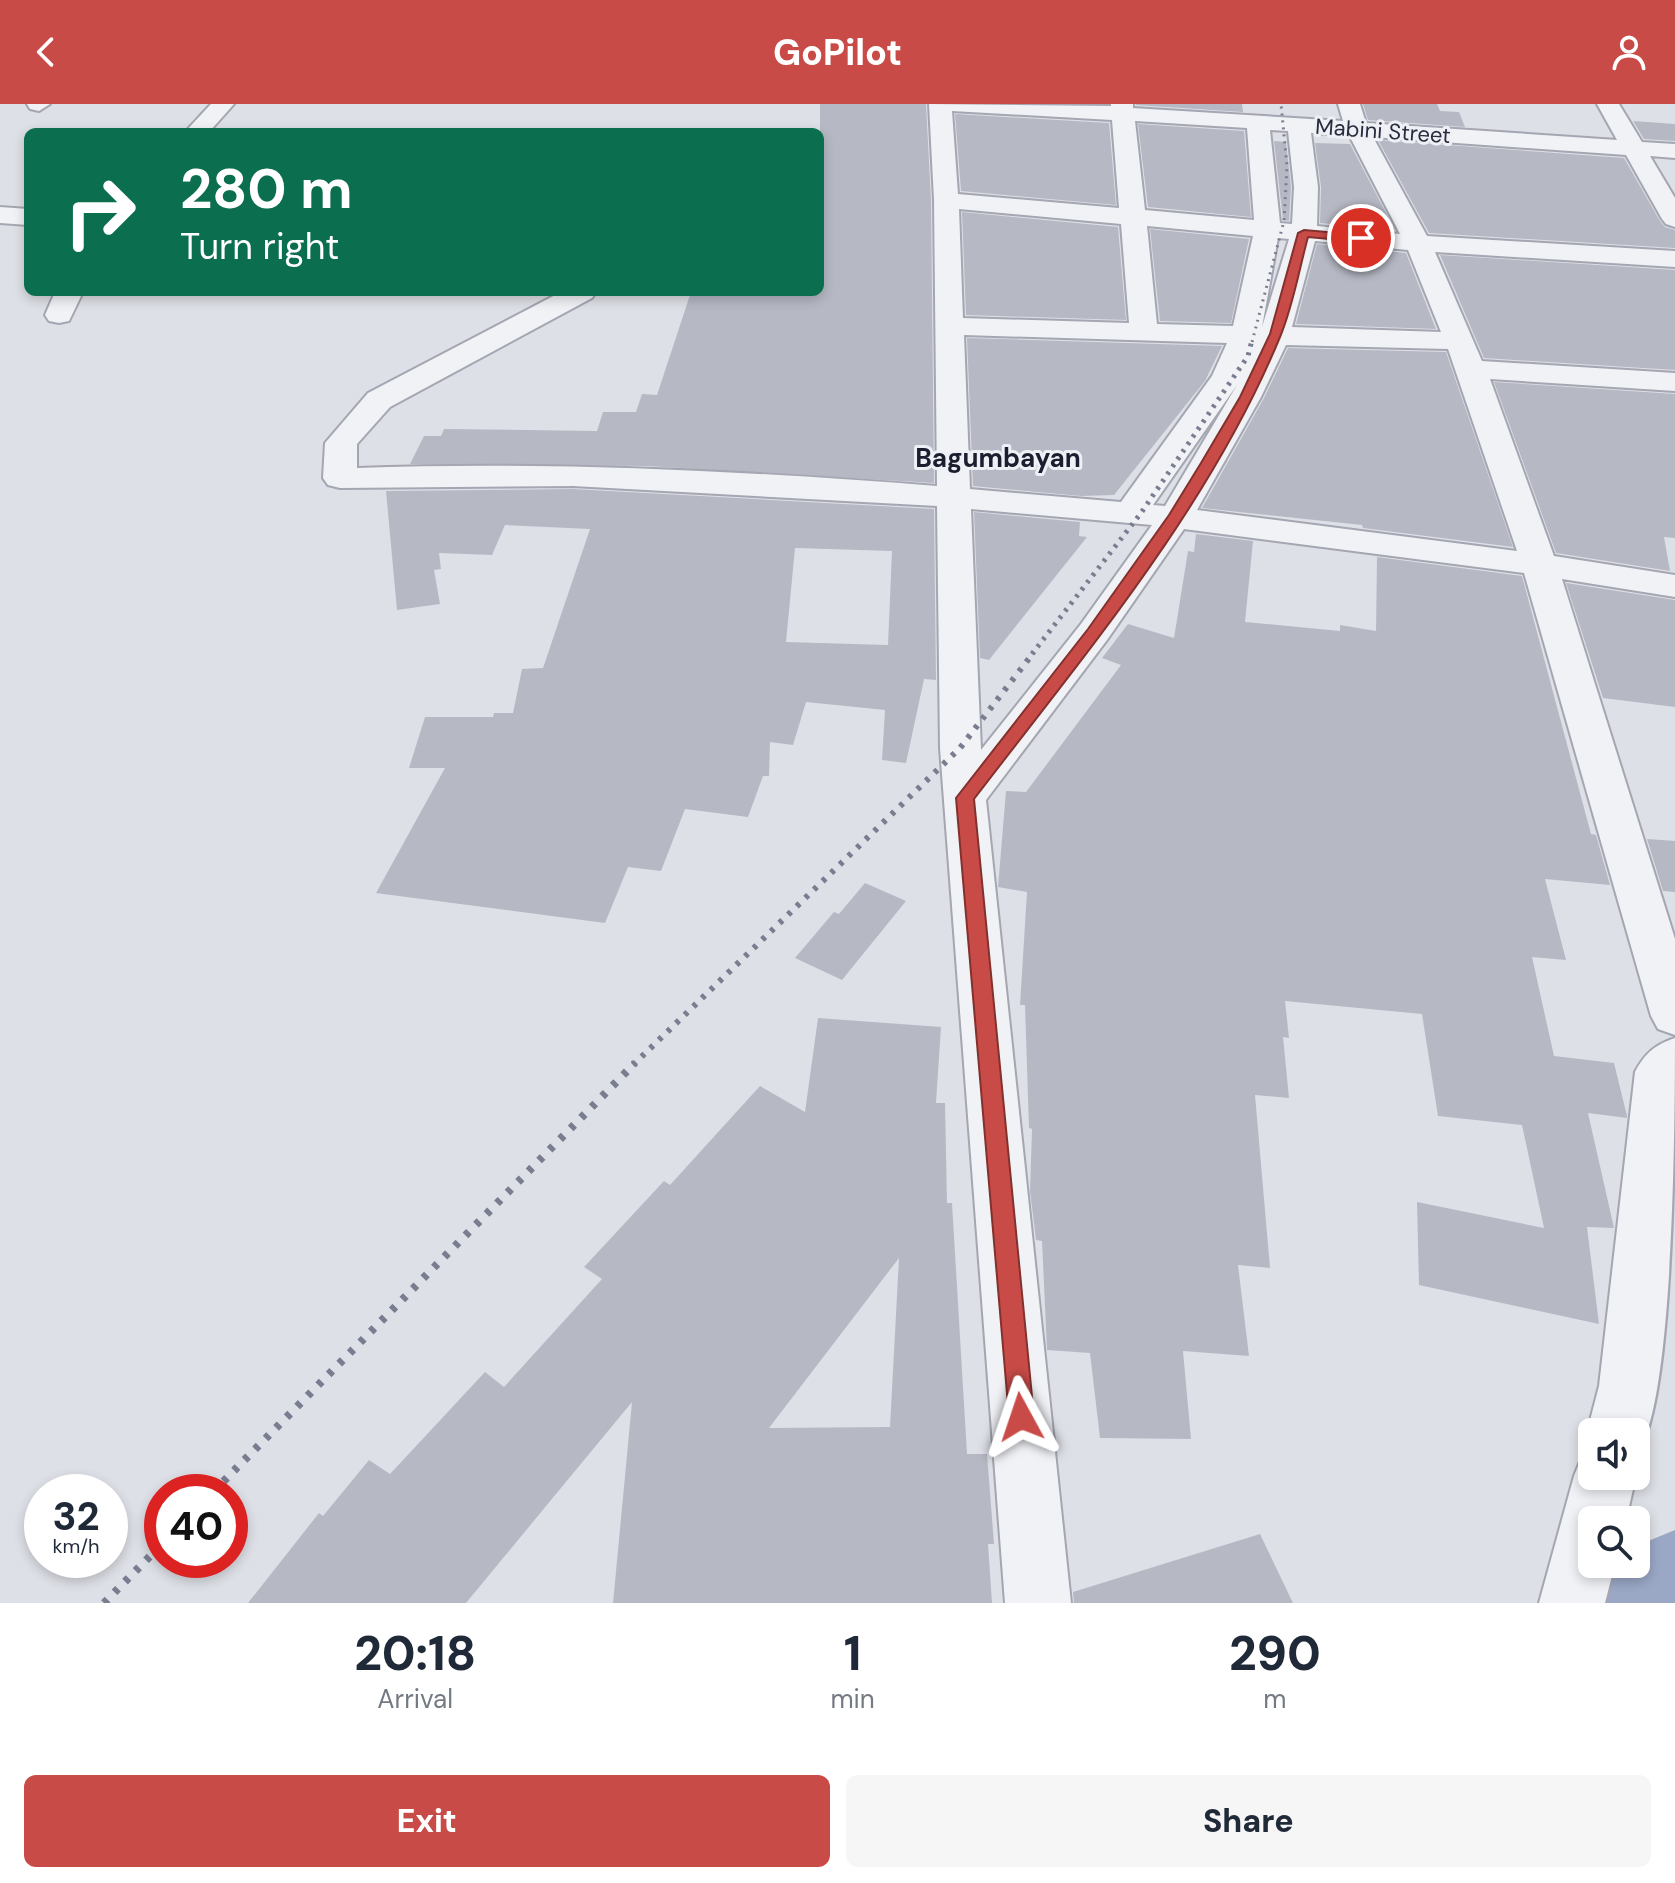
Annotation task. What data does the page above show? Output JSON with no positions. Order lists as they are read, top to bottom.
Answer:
{
  "streets": {
    "street": ["Mabini Street"]
  },
  "districts": ["Bagumbayan"],
  "page": {
    "header": "GoPilot",
    "turn": ["280 m", "Turn right"],
    "speed": "32 km/h",
    "limit": "40",
    "eta": [
      "20:18",
      "Arrival",
      "1",
      "min",
      "290",
      "m"
    ],
    "buttons": ["Exit", "Share"]
  }
}
